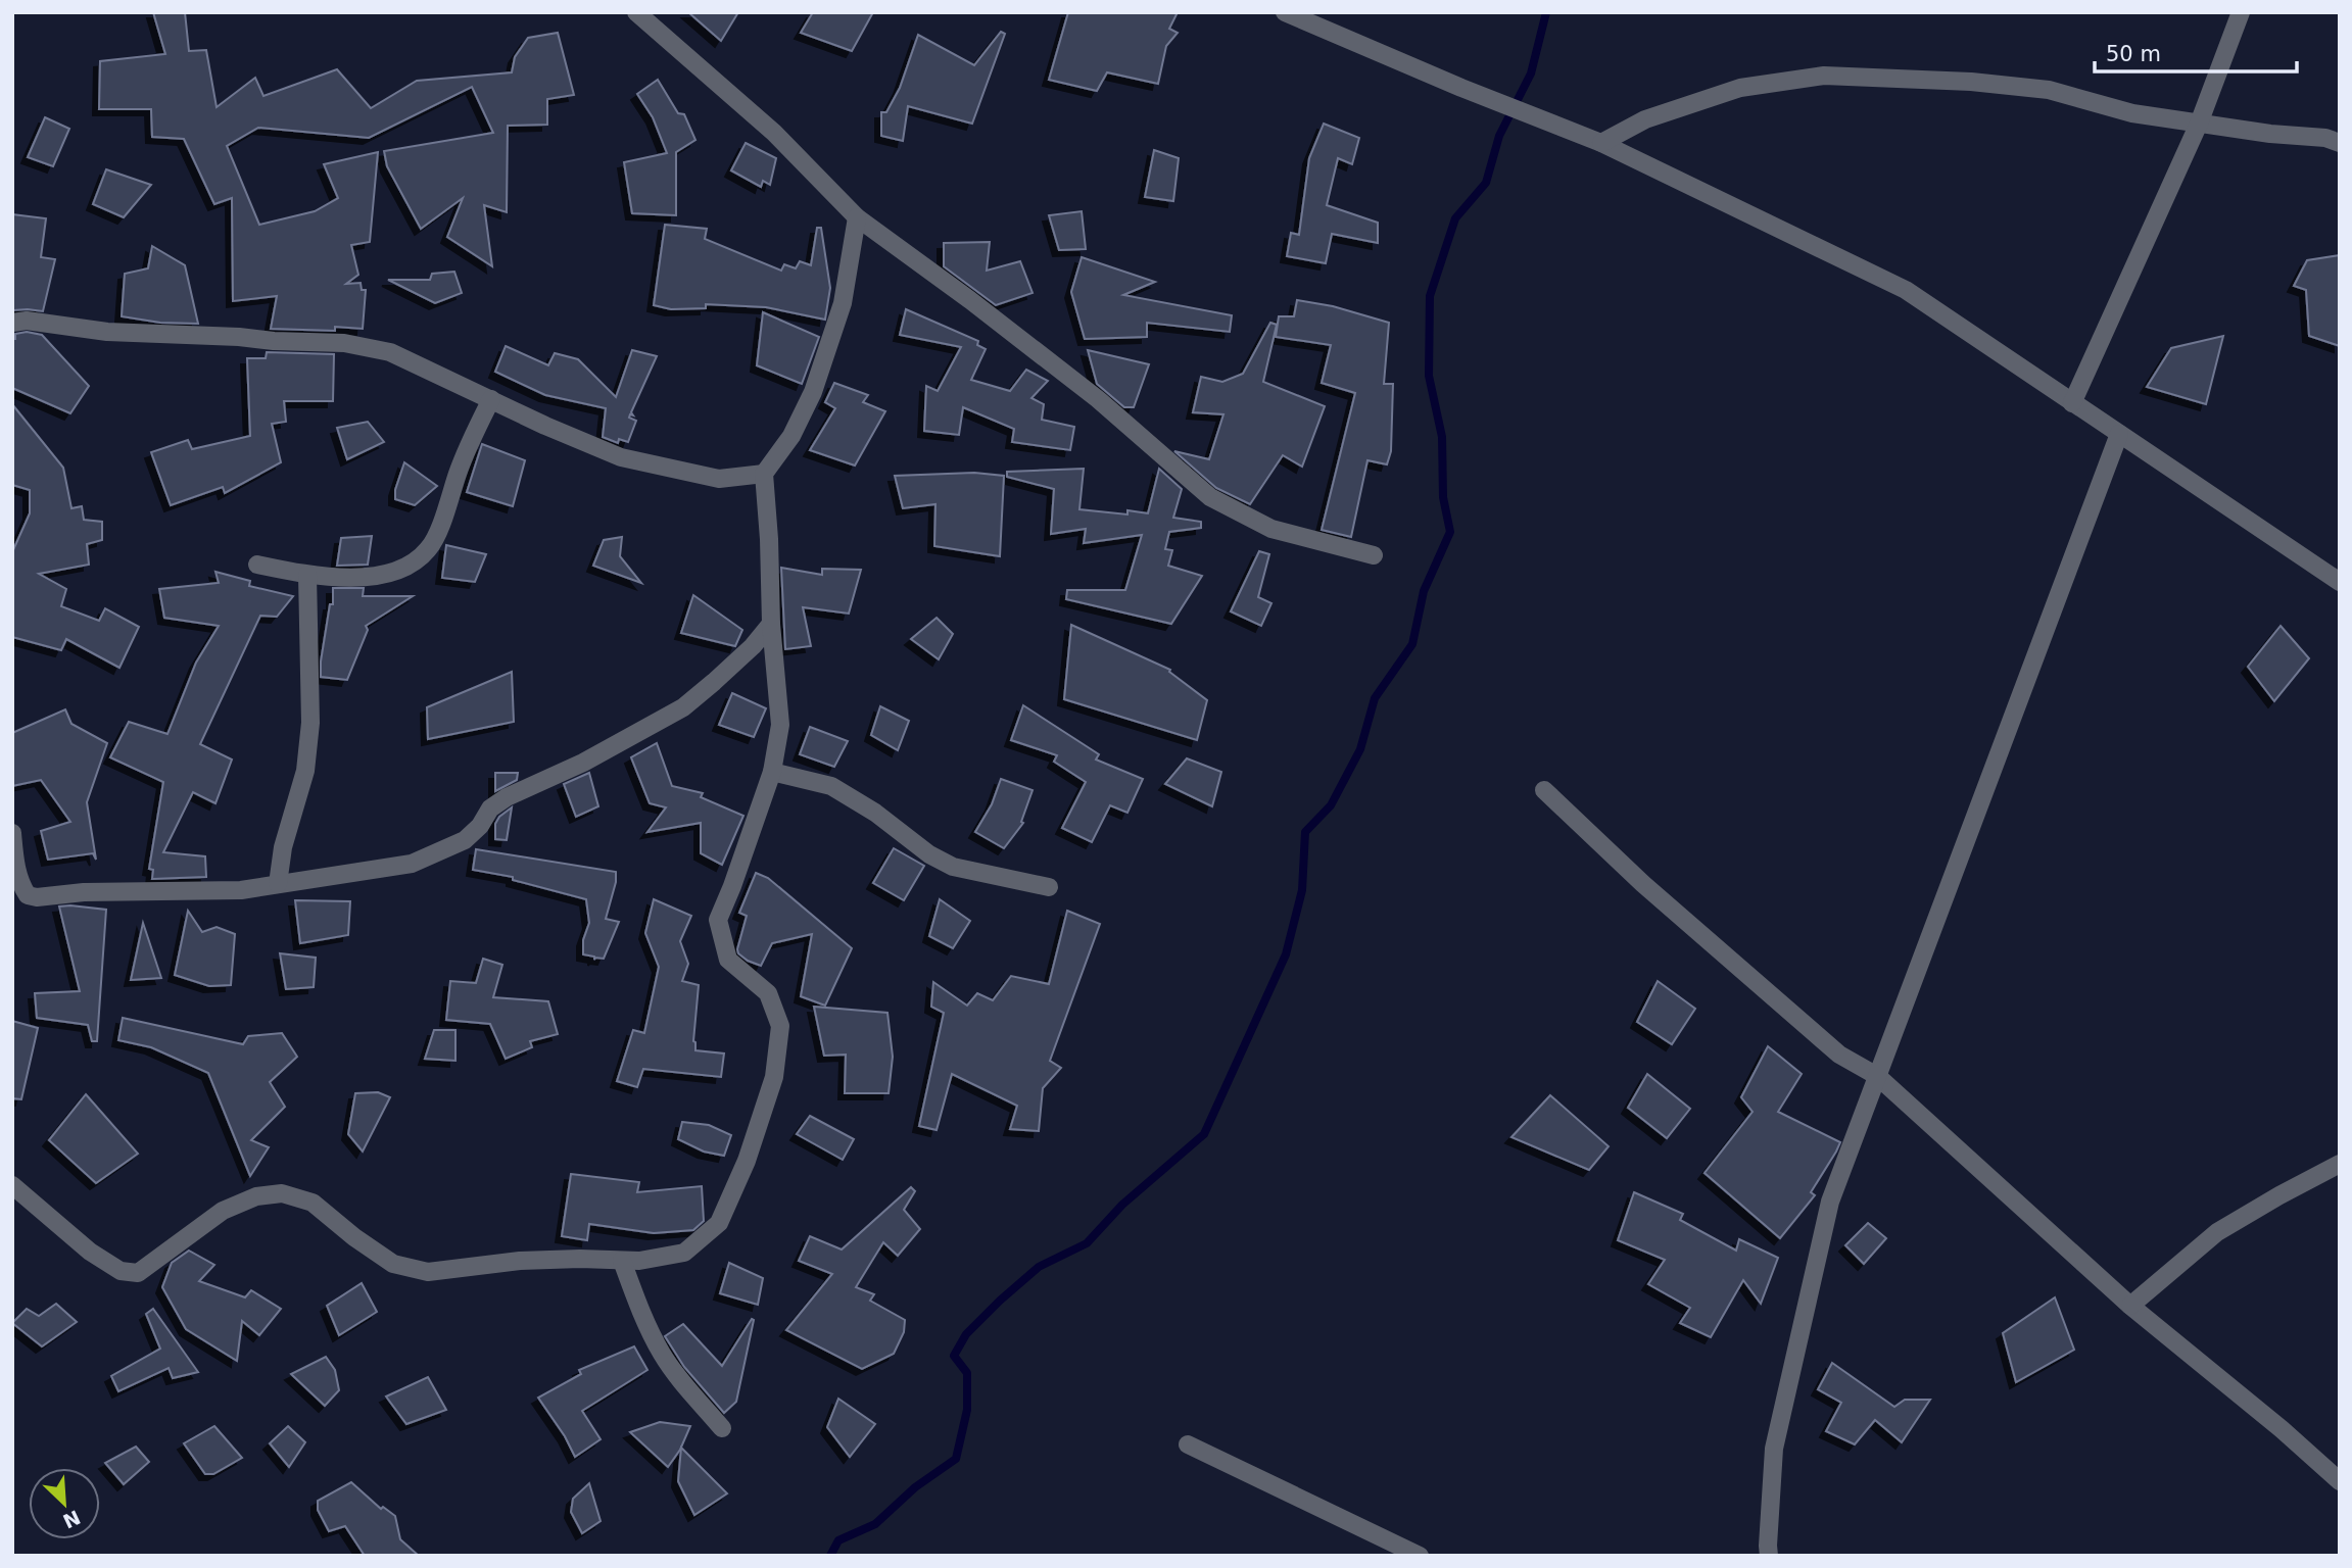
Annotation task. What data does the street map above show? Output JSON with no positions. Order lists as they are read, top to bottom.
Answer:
{
  "scale_bar": "50 m",
  "north": "bottom right"
}
